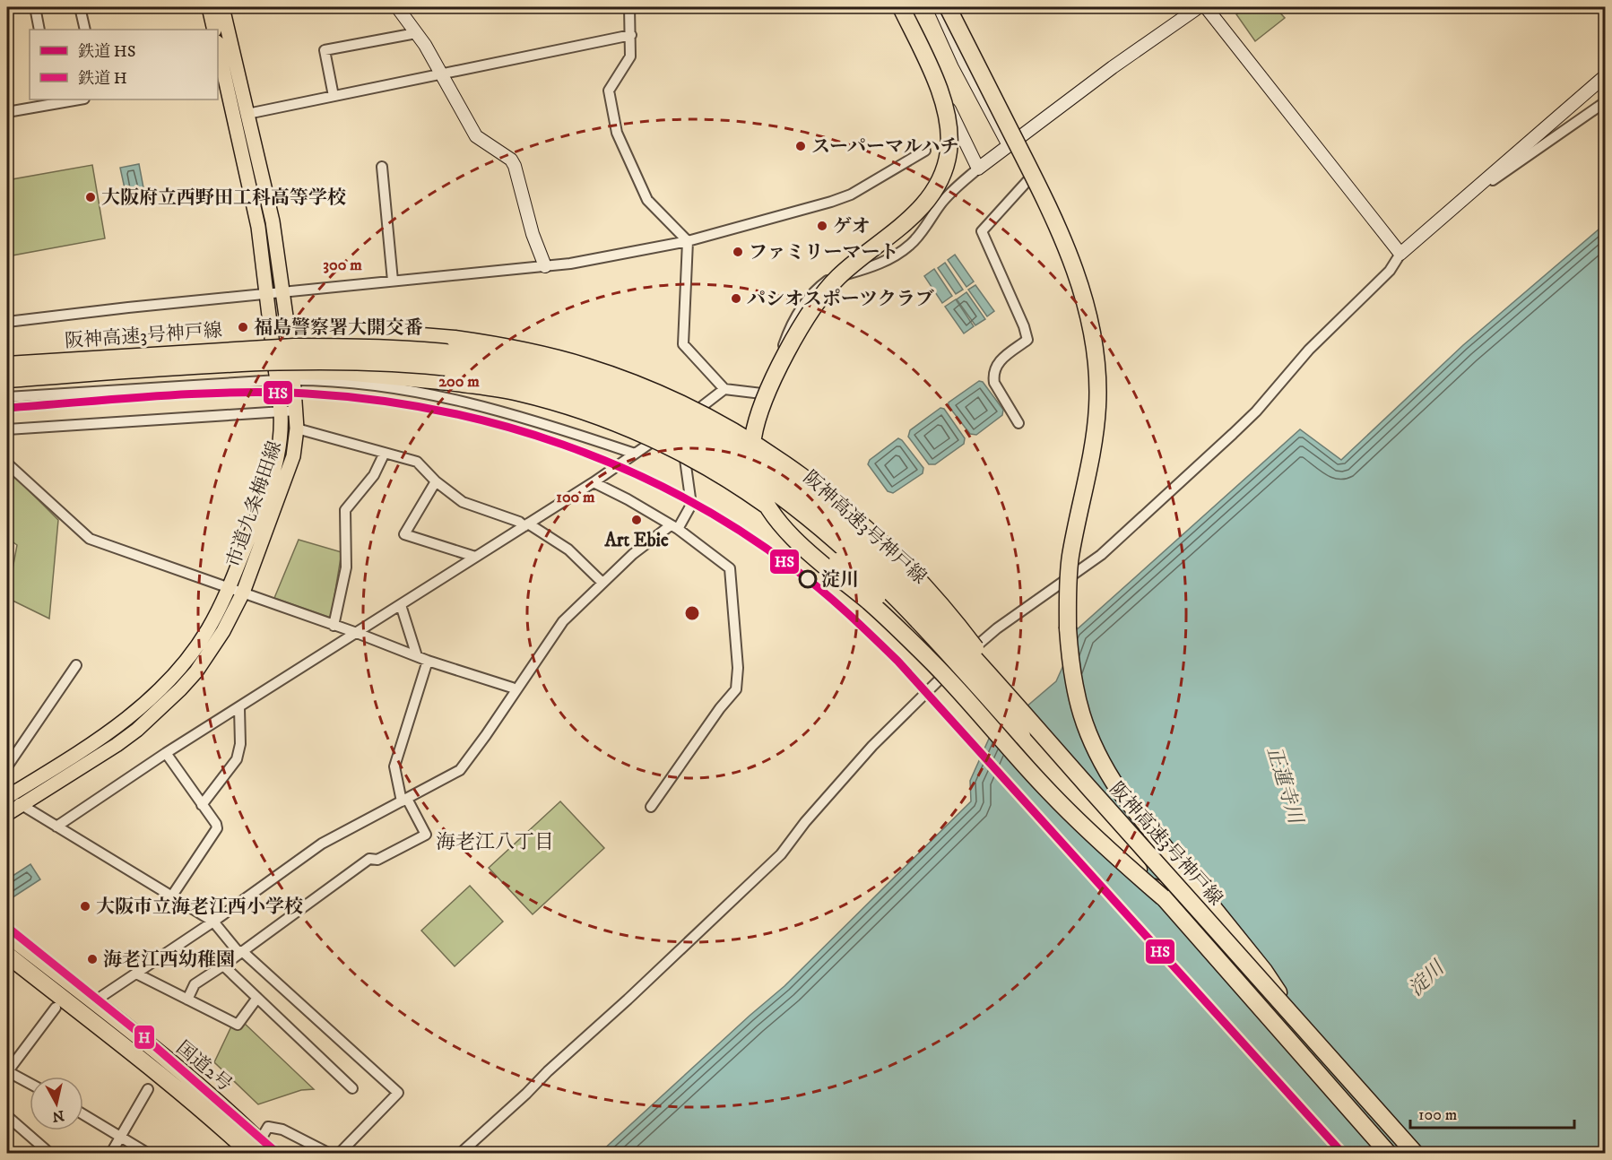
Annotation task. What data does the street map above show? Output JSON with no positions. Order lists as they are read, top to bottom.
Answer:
{
  "streets": {
    "highway": ["阪神高速3号神戸線", "国道2号"],
    "main road": ["市道九条梅田線"]
  },
  "districts": ["海老江八丁目"],
  "water": ["正蓮寺川", "淀川"],
  "places": [
    "スーパーマルハチ",
    "大阪府立西野田工科高等学校",
    "ゲオ",
    "ファミリーマート",
    "パシオスポーツクラブ",
    "福島警察署大開交番",
    "Art Ebie",
    "淀川",
    "大阪市立海老江西小学校",
    "海老江西幼稚園"
  ],
  "lines": ["rail line HS", "rail line H"],
  "legend": ["鉄道 HS", "鉄道 H"],
  "scale_bar": "100 m",
  "north": "bottom",
  "rings": ["300 m", "200 m", "100 m"]
}
